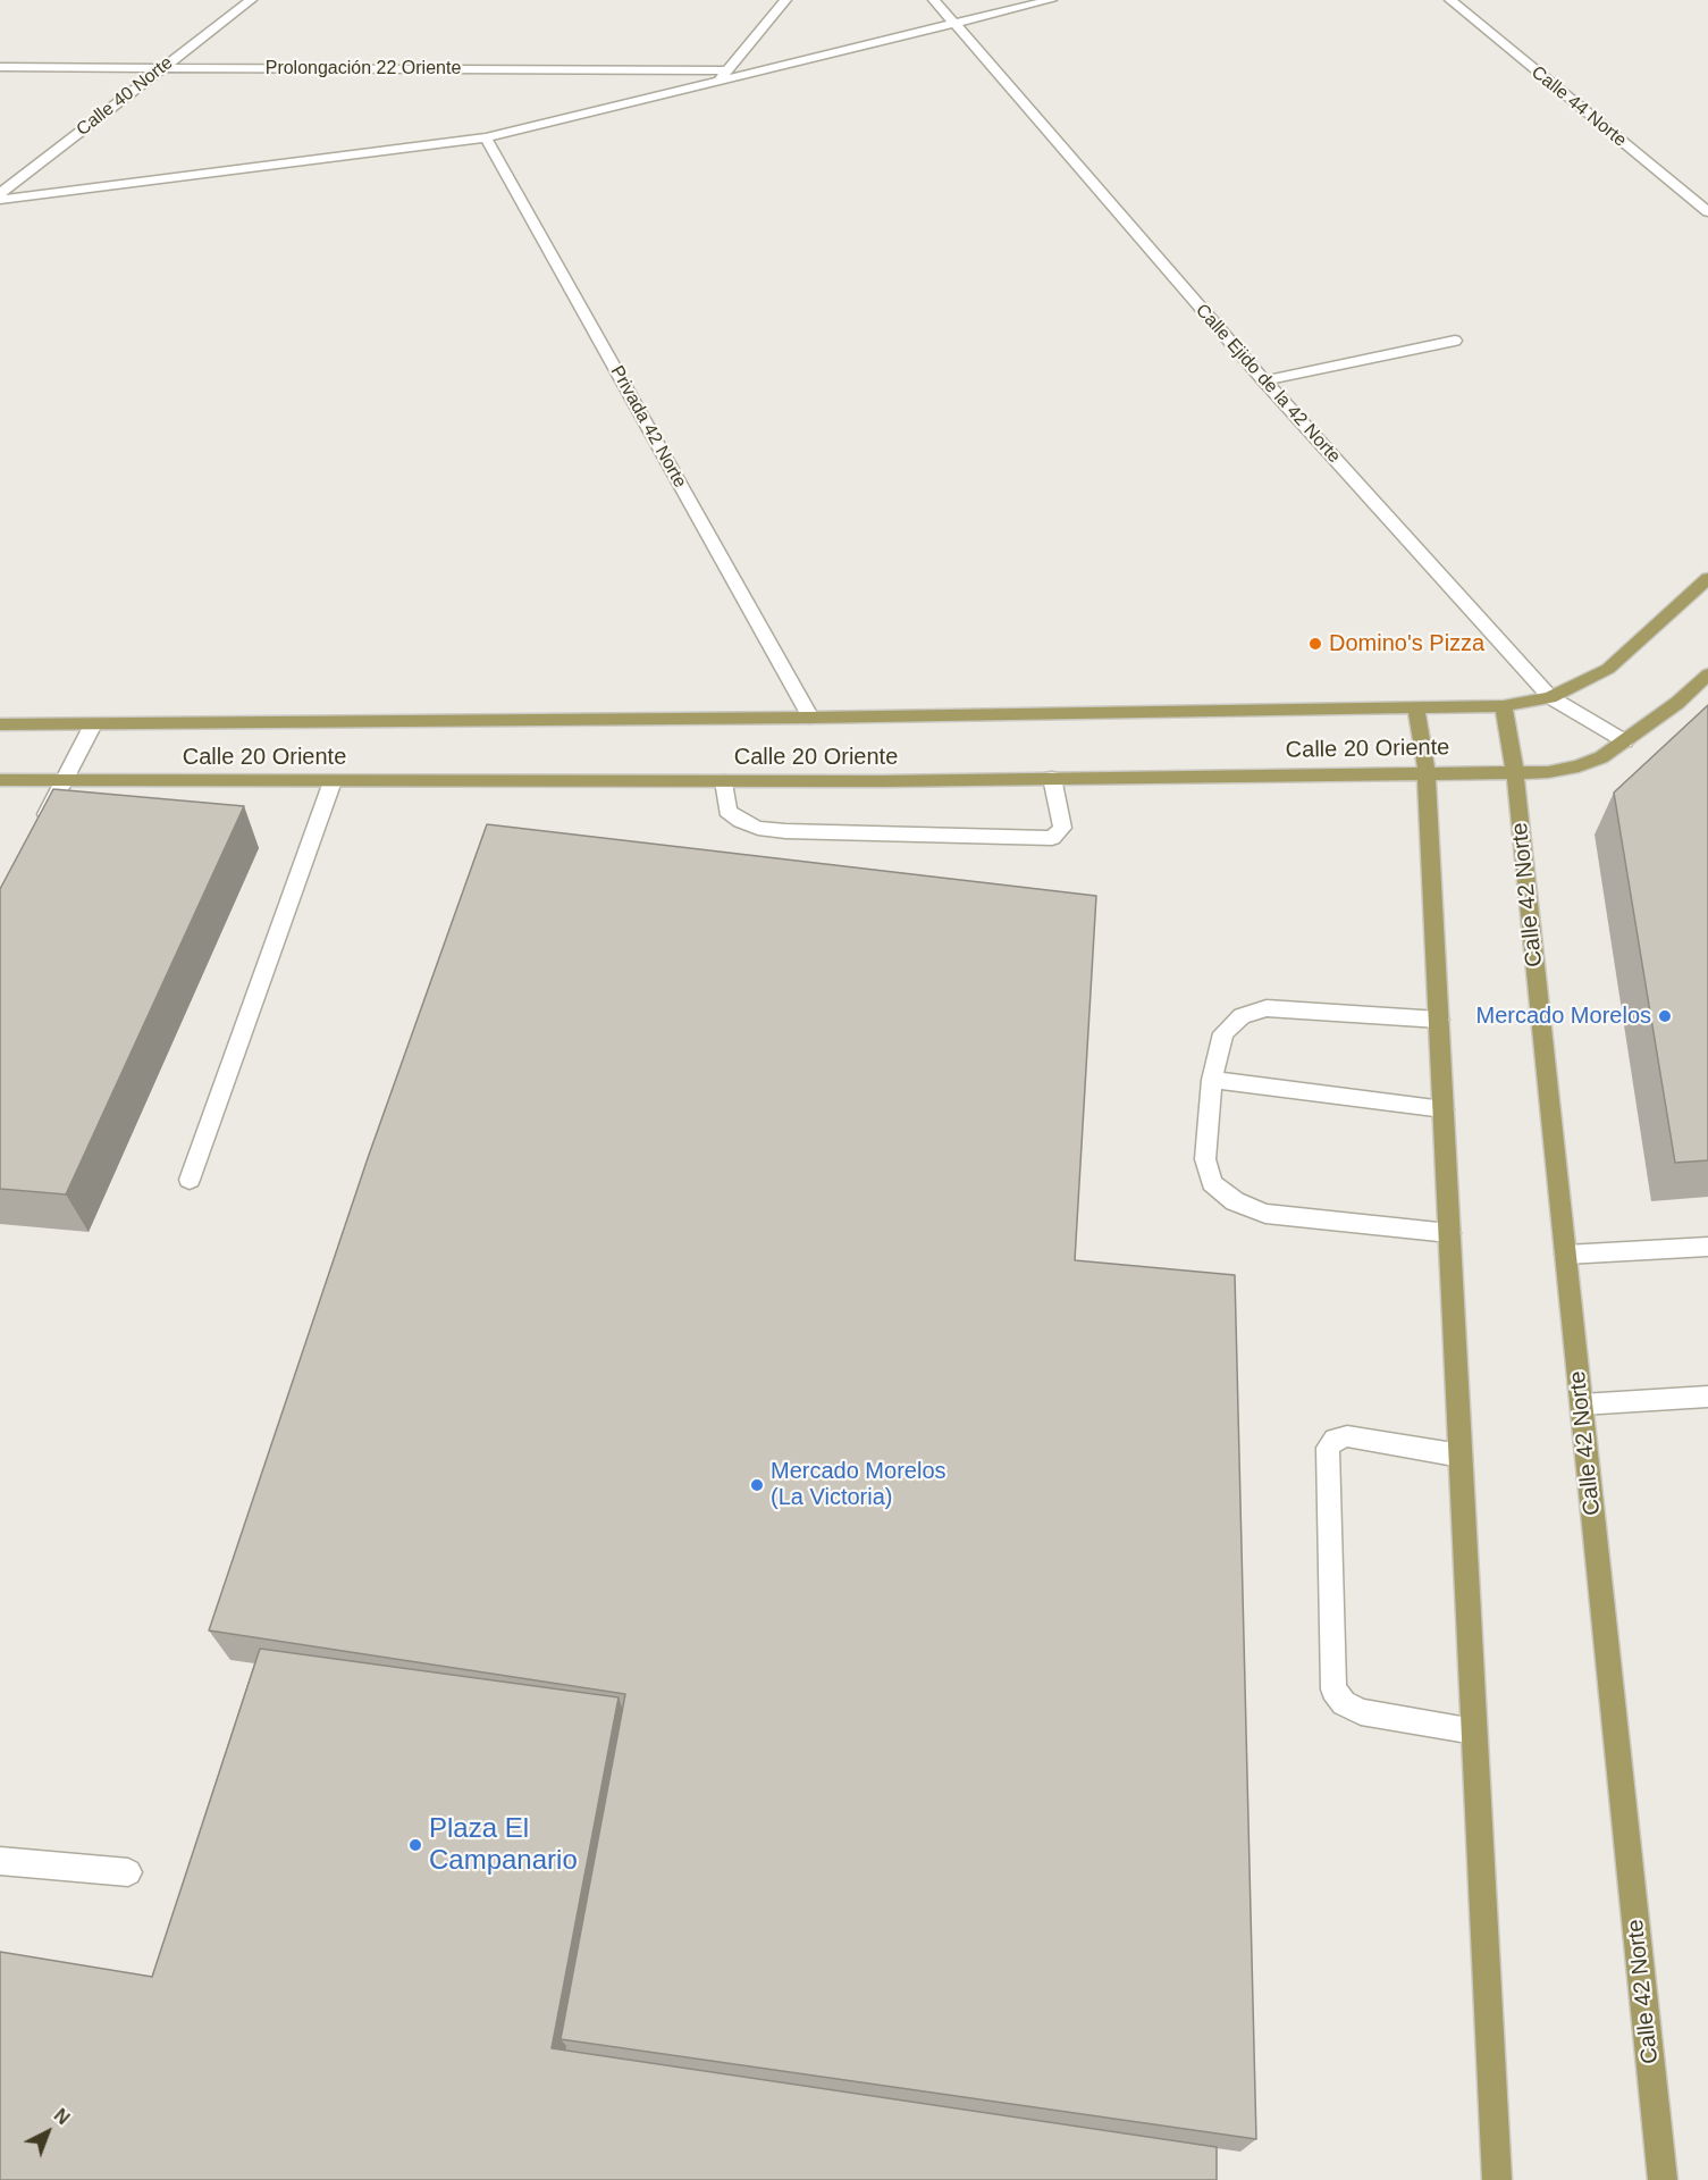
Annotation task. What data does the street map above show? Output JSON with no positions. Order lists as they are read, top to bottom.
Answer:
{
  "streets": {
    "main road": ["Calle 20 Oriente", "Calle 42 Norte"],
    "street": [
      "Prolongación 22 Oriente",
      "Calle 40 Norte",
      "Calle 44 Norte",
      "Calle Ejido de la 42 Norte",
      "Privada 42 Norte"
    ]
  },
  "crossings": [
    ["Prolongación 22 Oriente", "Calle 40 Norte"],
    ["Prolongación 22 Oriente", "Calle Ejido de la 42 Norte"],
    ["Calle Ejido de la 42 Norte", "Calle 20 Oriente"],
    ["Privada 42 Norte", "Calle 20 Oriente"],
    ["Calle 20 Oriente", "Calle 42 Norte"]
  ],
  "places": [
    "Domino's Pizza",
    "Mercado Morelos",
    "Mercado Morelos (La Victoria)",
    "Plaza El Campanario"
  ],
  "north": "top right"
}
